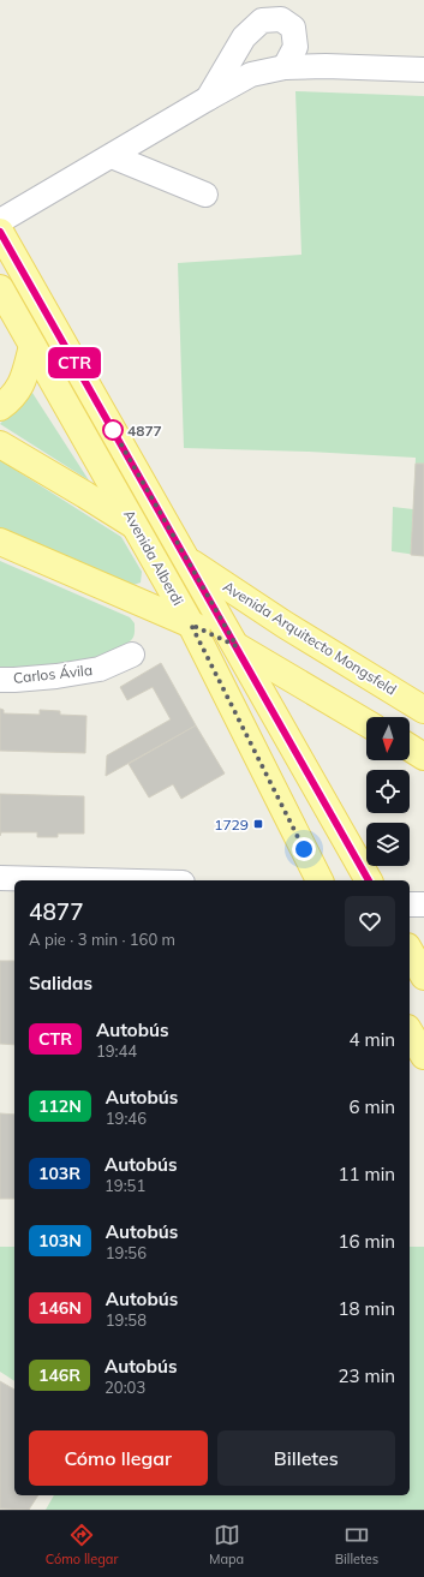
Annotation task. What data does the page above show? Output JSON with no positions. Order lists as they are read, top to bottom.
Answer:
{
  "streets": {
    "main road": ["Avenida Alberdi", "Avenida Arquitecto Mongsfeld"],
    "street": ["Carlos Ávila"]
  },
  "crossings": [
    ["Avenida Alberdi", "Avenida Arquitecto Mongsfeld"]
  ],
  "places": {
    "other": ["4877"],
    "transit": ["1729"]
  },
  "lines": ["bus line CTR"],
  "north": "bottom",
  "page": {
    "on_map": "CTR",
    "heading": [
      ["4877", "A pie · 3 min · 160 m"],
      "Salidas"
    ],
    "list": [
      {
        "mark": "CTR",
        "name": "Autobús",
        "note": "19:44",
        "value": "4 min"
      },
      {
        "mark": "112N",
        "name": "Autobús",
        "note": "19:46",
        "value": "6 min"
      },
      {
        "mark": "103R",
        "name": "Autobús",
        "note": "19:51",
        "value": "11 min"
      },
      {
        "mark": "103N",
        "name": "Autobús",
        "note": "19:56",
        "value": "16 min"
      },
      {
        "mark": "146N",
        "name": "Autobús",
        "note": "19:58",
        "value": "18 min"
      },
      {
        "mark": "146R",
        "name": "Autobús",
        "note": "20:03",
        "value": "23 min"
      }
    ],
    "buttons": ["Cómo llegar", "Billetes"],
    "tabs": ["Cómo llegar", "Mapa", "Billetes"]
  }
}
